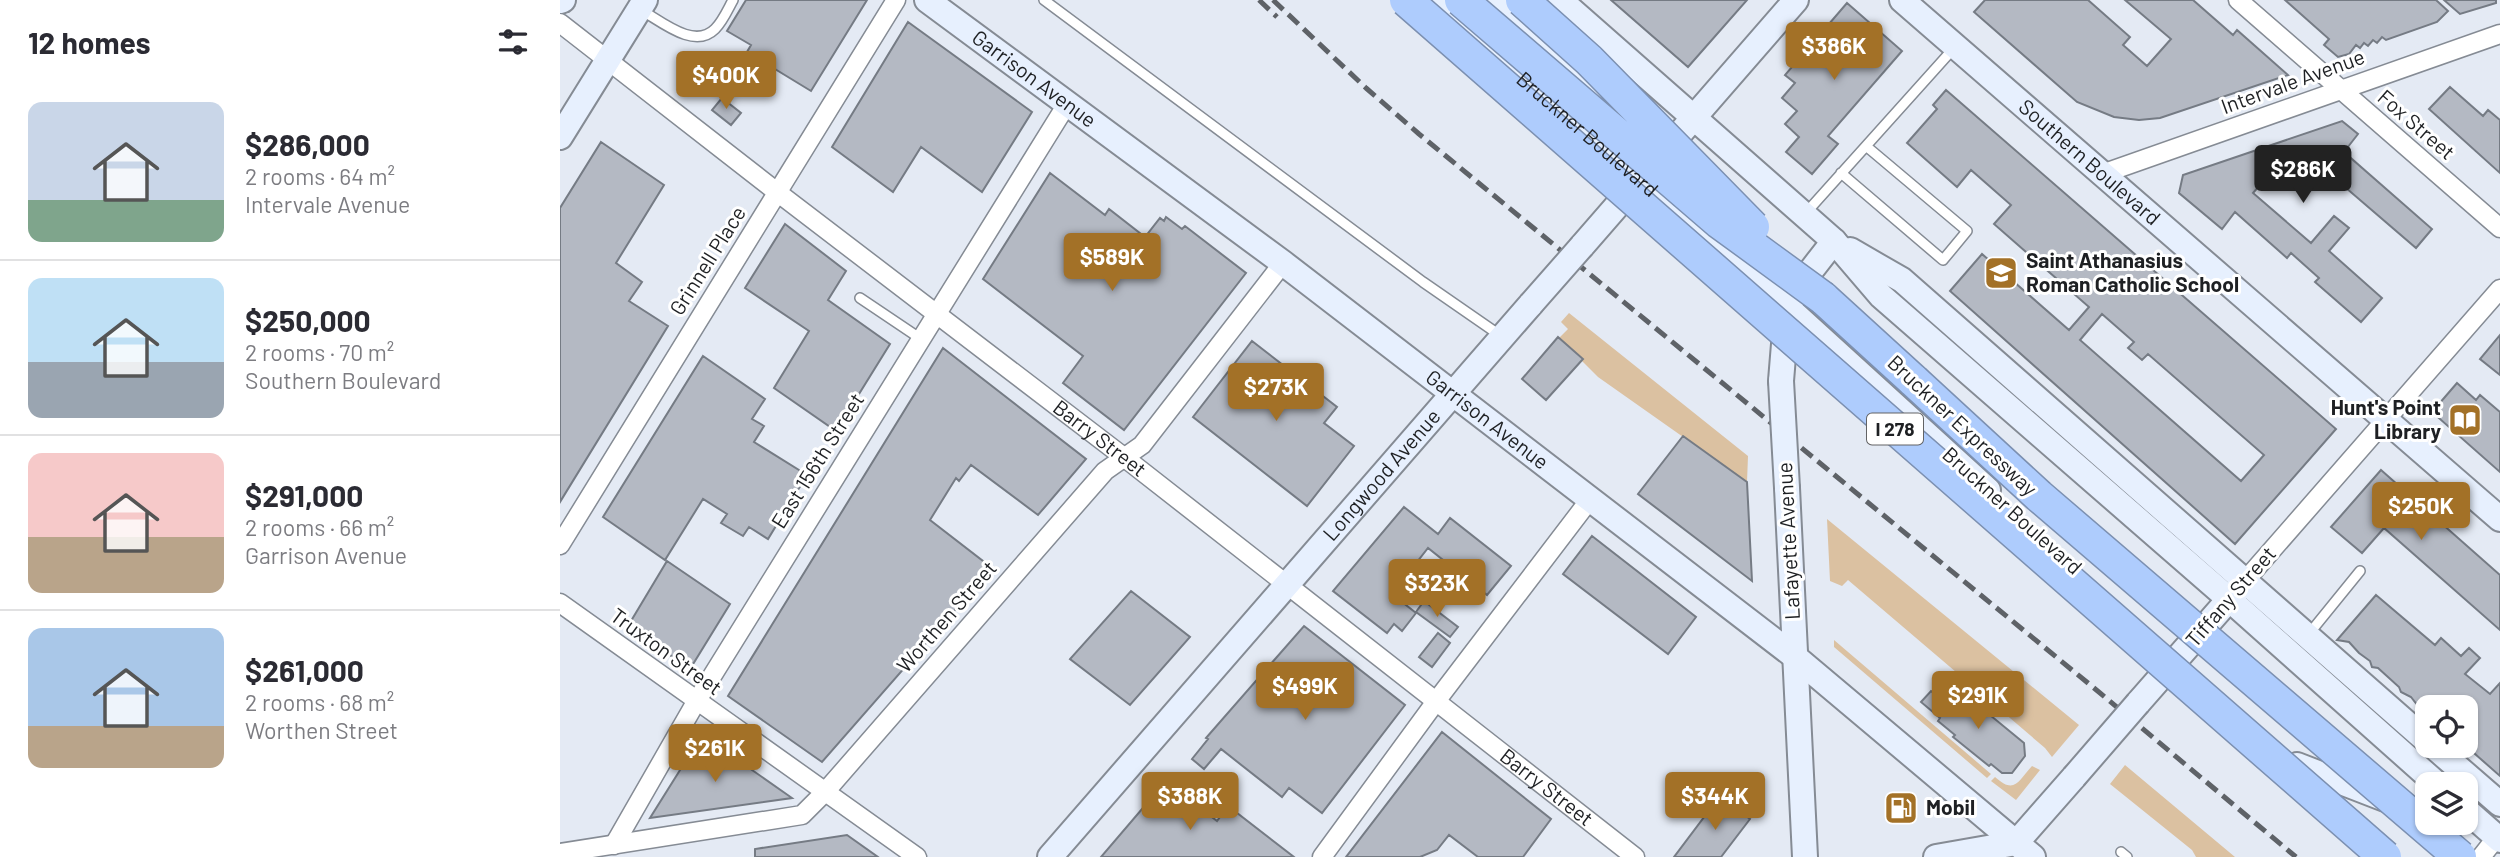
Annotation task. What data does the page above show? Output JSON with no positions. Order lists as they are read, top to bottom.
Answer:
{
  "streets": {
    "highway": ["Bruckner Expressway", "I 278"],
    "main road": [
      "Garrison Avenue",
      "Bruckner Boulevard",
      "Southern Boulevard",
      "Longwood Avenue",
      "Lafayette Avenue",
      "Tiffany Street"
    ],
    "street": [
      "Intervale Avenue",
      "Fox Street",
      "Grinnell Place",
      "Barry Street",
      "East 156th Street",
      "Worthen Street",
      "Truxton Street"
    ]
  },
  "crossings": [
    ["Garrison Avenue", "East 156th Street"],
    ["Garrison Avenue", "Longwood Avenue"],
    ["Garrison Avenue", "Lafayette Avenue"],
    ["Garrison Avenue", "Tiffany Street"],
    ["Garrison Avenue", "Worthen Street"],
    ["Intervale Avenue", "Fox Street"],
    ["Intervale Avenue", "Southern Boulevard"],
    ["Bruckner Boulevard", "Bruckner Expressway"],
    ["Bruckner Boulevard", "Longwood Avenue"],
    ["Bruckner Boulevard", "Lafayette Avenue"],
    ["Bruckner Boulevard", "Tiffany Street"],
    ["Southern Boulevard", "Tiffany Street"],
    ["Grinnell Place", "Barry Street"],
    ["Bruckner Expressway", "Lafayette Avenue"],
    ["Barry Street", "East 156th Street"],
    ["Barry Street", "Longwood Avenue"],
    ["Barry Street", "Worthen Street"],
    ["East 156th Street", "Worthen Street"],
    ["East 156th Street", "Truxton Street"],
    ["Worthen Street", "Truxton Street"]
  ],
  "places": {
    "school or university": ["Saint Athanasius Roman Catholic School"],
    "library": ["Hunt's Point Library"],
    "fuel station": ["Mobil"]
  },
  "page": {
    "heading": "12 homes",
    "price": [
      "$386K",
      "$400K",
      "$286K",
      "$589K",
      "$273K",
      "$250K",
      "$323K",
      "$499K",
      "$291K",
      "$261K",
      "$388K",
      "$344K"
    ],
    "list": [
      {
        "name": "$286,000",
        "note": "2 rooms · 64 m² · Intervale Avenue"
      },
      {
        "name": "$250,000",
        "note": "2 rooms · 70 m² · Southern Boulevard"
      },
      {
        "name": "$291,000",
        "note": "2 rooms · 66 m² · Garrison Avenue"
      },
      {
        "name": "$261,000",
        "note": "2 rooms · 68 m² · Worthen Street"
      }
    ]
  }
}
